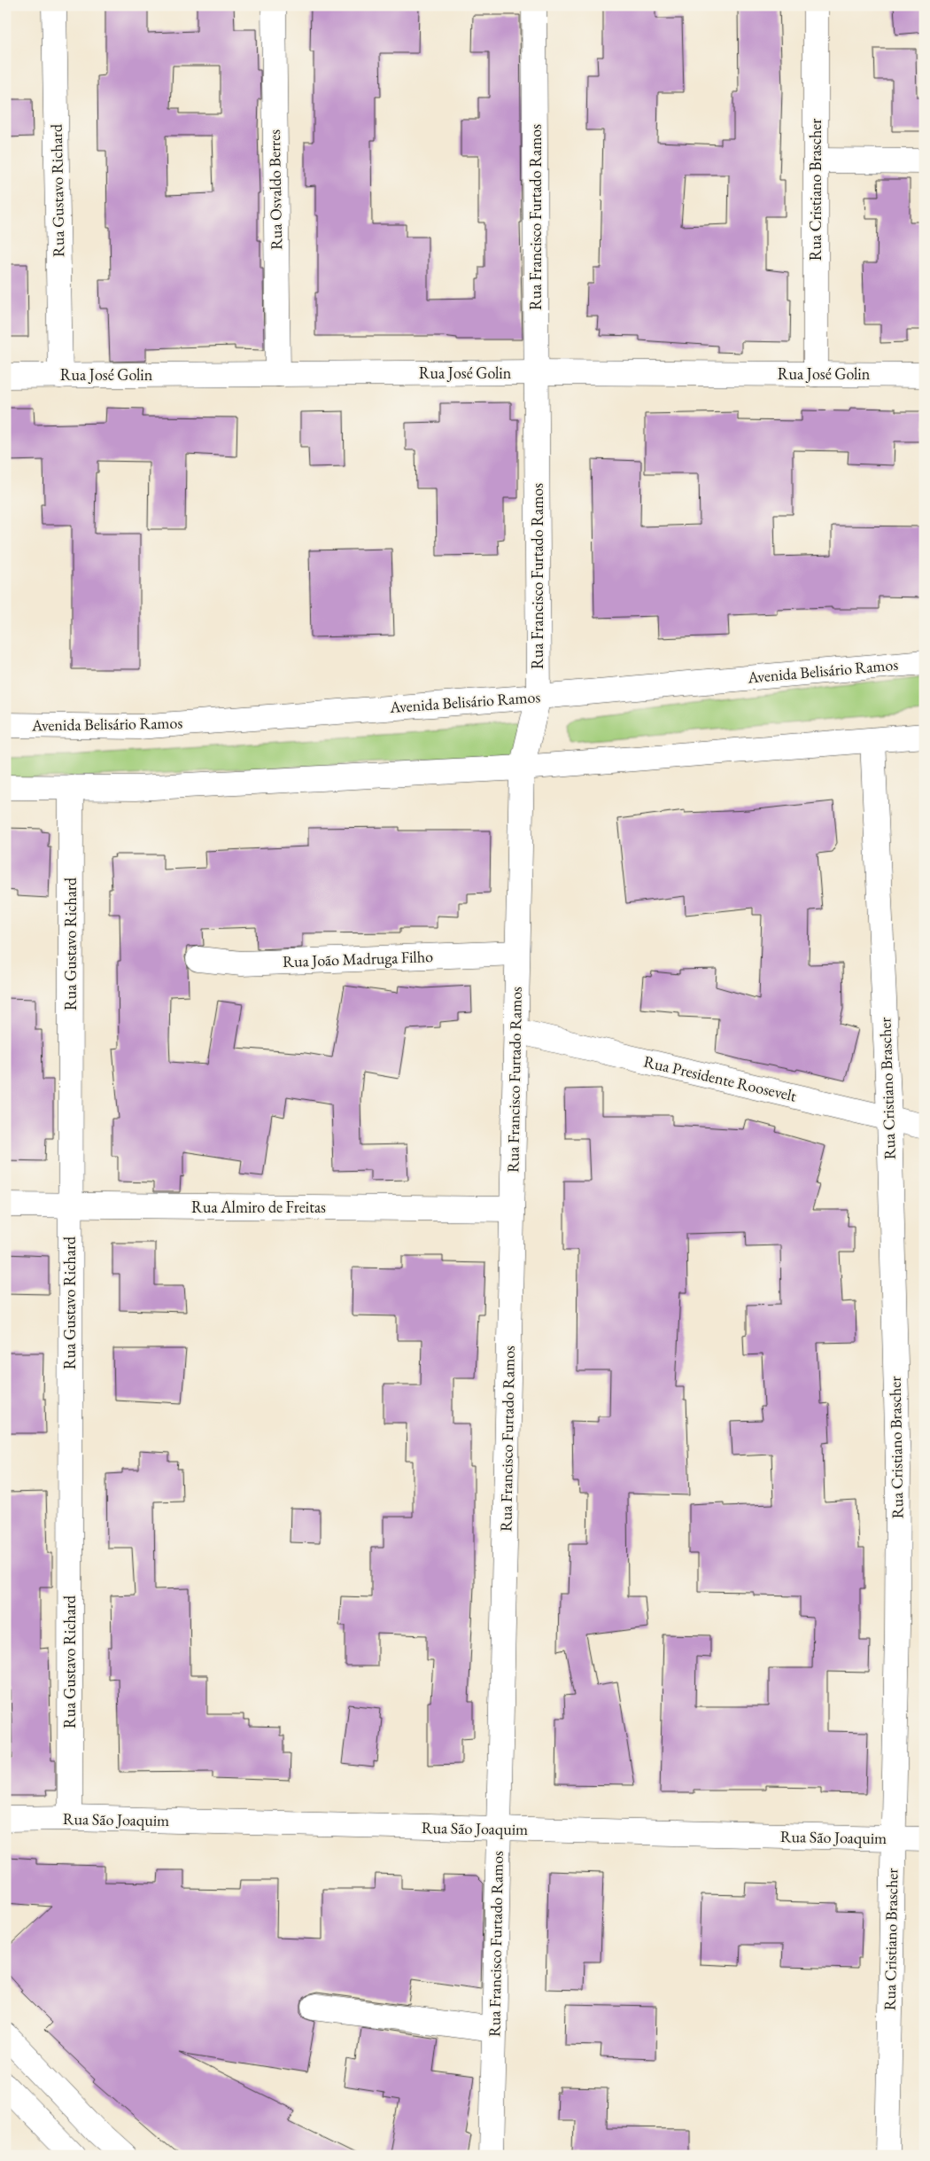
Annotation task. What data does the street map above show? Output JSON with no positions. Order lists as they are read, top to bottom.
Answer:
{
  "streets": {
    "street": [
      "Rua Osvaldo Berres",
      "Rua Cristiano Brascher",
      "Rua Gustavo Richard",
      "Rua Francisco Furtado Ramos",
      "Rua José Golin",
      "Avenida Belisário Ramos",
      "Rua João Madruga Filho",
      "Rua Presidente Roosevelt",
      "Rua Almiro de Freitas",
      "Rua São Joaquim"
    ]
  },
  "crossings": [
    ["Rua Osvaldo Berres", "Rua José Golin"],
    ["Rua Cristiano Brascher", "Rua José Golin"],
    ["Rua Cristiano Brascher", "Rua Presidente Roosevelt"],
    ["Rua Cristiano Brascher", "Rua São Joaquim"],
    ["Rua Gustavo Richard", "Rua José Golin"],
    ["Rua Gustavo Richard", "Rua Almiro de Freitas"],
    ["Rua Gustavo Richard", "Rua São Joaquim"],
    ["Rua Francisco Furtado Ramos", "Rua José Golin"],
    ["Rua Francisco Furtado Ramos", "Avenida Belisário Ramos"],
    ["Rua Francisco Furtado Ramos", "Rua João Madruga Filho"],
    ["Rua Francisco Furtado Ramos", "Rua Presidente Roosevelt"],
    ["Rua Francisco Furtado Ramos", "Rua Almiro de Freitas"],
    ["Rua Francisco Furtado Ramos", "Rua São Joaquim"]
  ]
}
